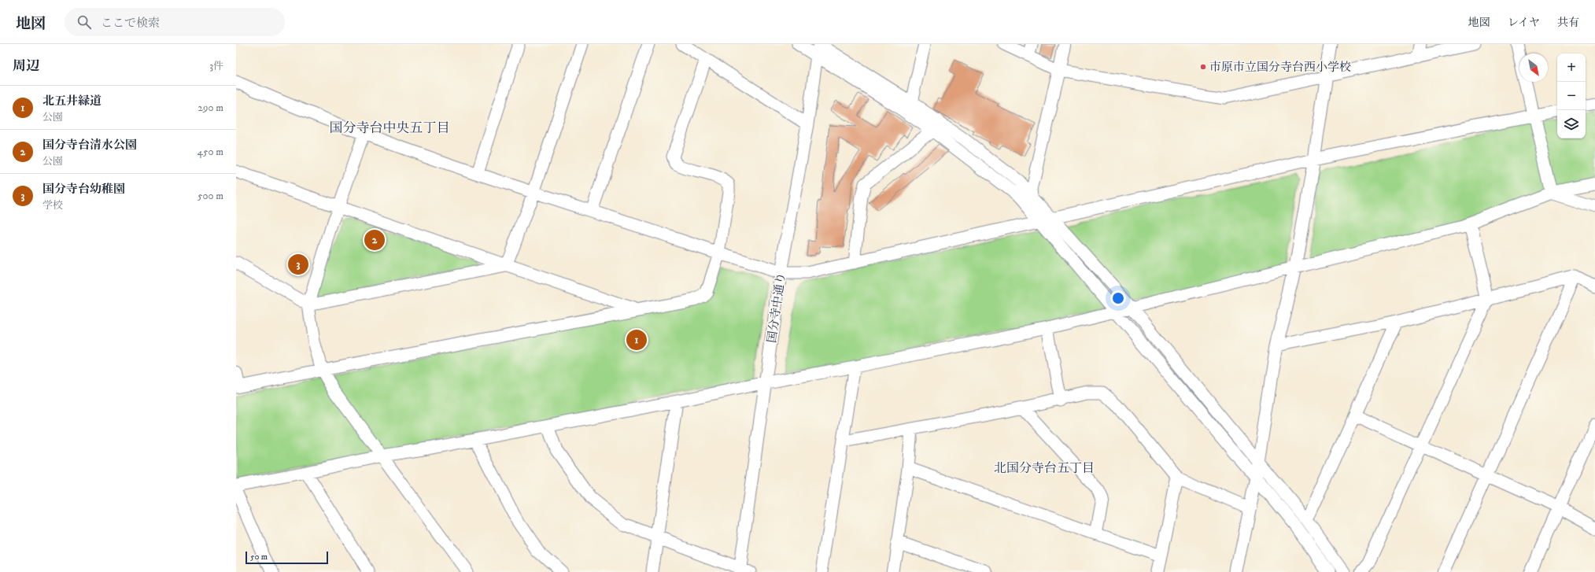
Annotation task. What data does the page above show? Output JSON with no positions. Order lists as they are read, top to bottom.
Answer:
{
  "streets": {
    "street": ["国分寺中通り"]
  },
  "districts": ["国分寺台中央五丁目", "北国分寺台五丁目"],
  "places": ["市原市立国分寺台西小学校"],
  "scale_bar": "50 m",
  "north": "bottom right",
  "page": {
    "header": "地図",
    "search": "ここで検索",
    "nav": ["地図", "レイヤ", "共有"],
    "heading": ["周辺", "3件"],
    "map_buttons": ["+", "−"],
    "list": [
      {
        "mark": "1",
        "name": "北五井緑道",
        "note": "公園",
        "value": "290 m"
      },
      {
        "mark": "2",
        "name": "国分寺台清水公園",
        "note": "公園",
        "value": "450 m"
      },
      {
        "mark": "3",
        "name": "国分寺台幼稚園",
        "note": "学校",
        "value": "500 m"
      }
    ],
    "pins": ["2", "3", "1"],
    "scale": "50 m"
  }
}
